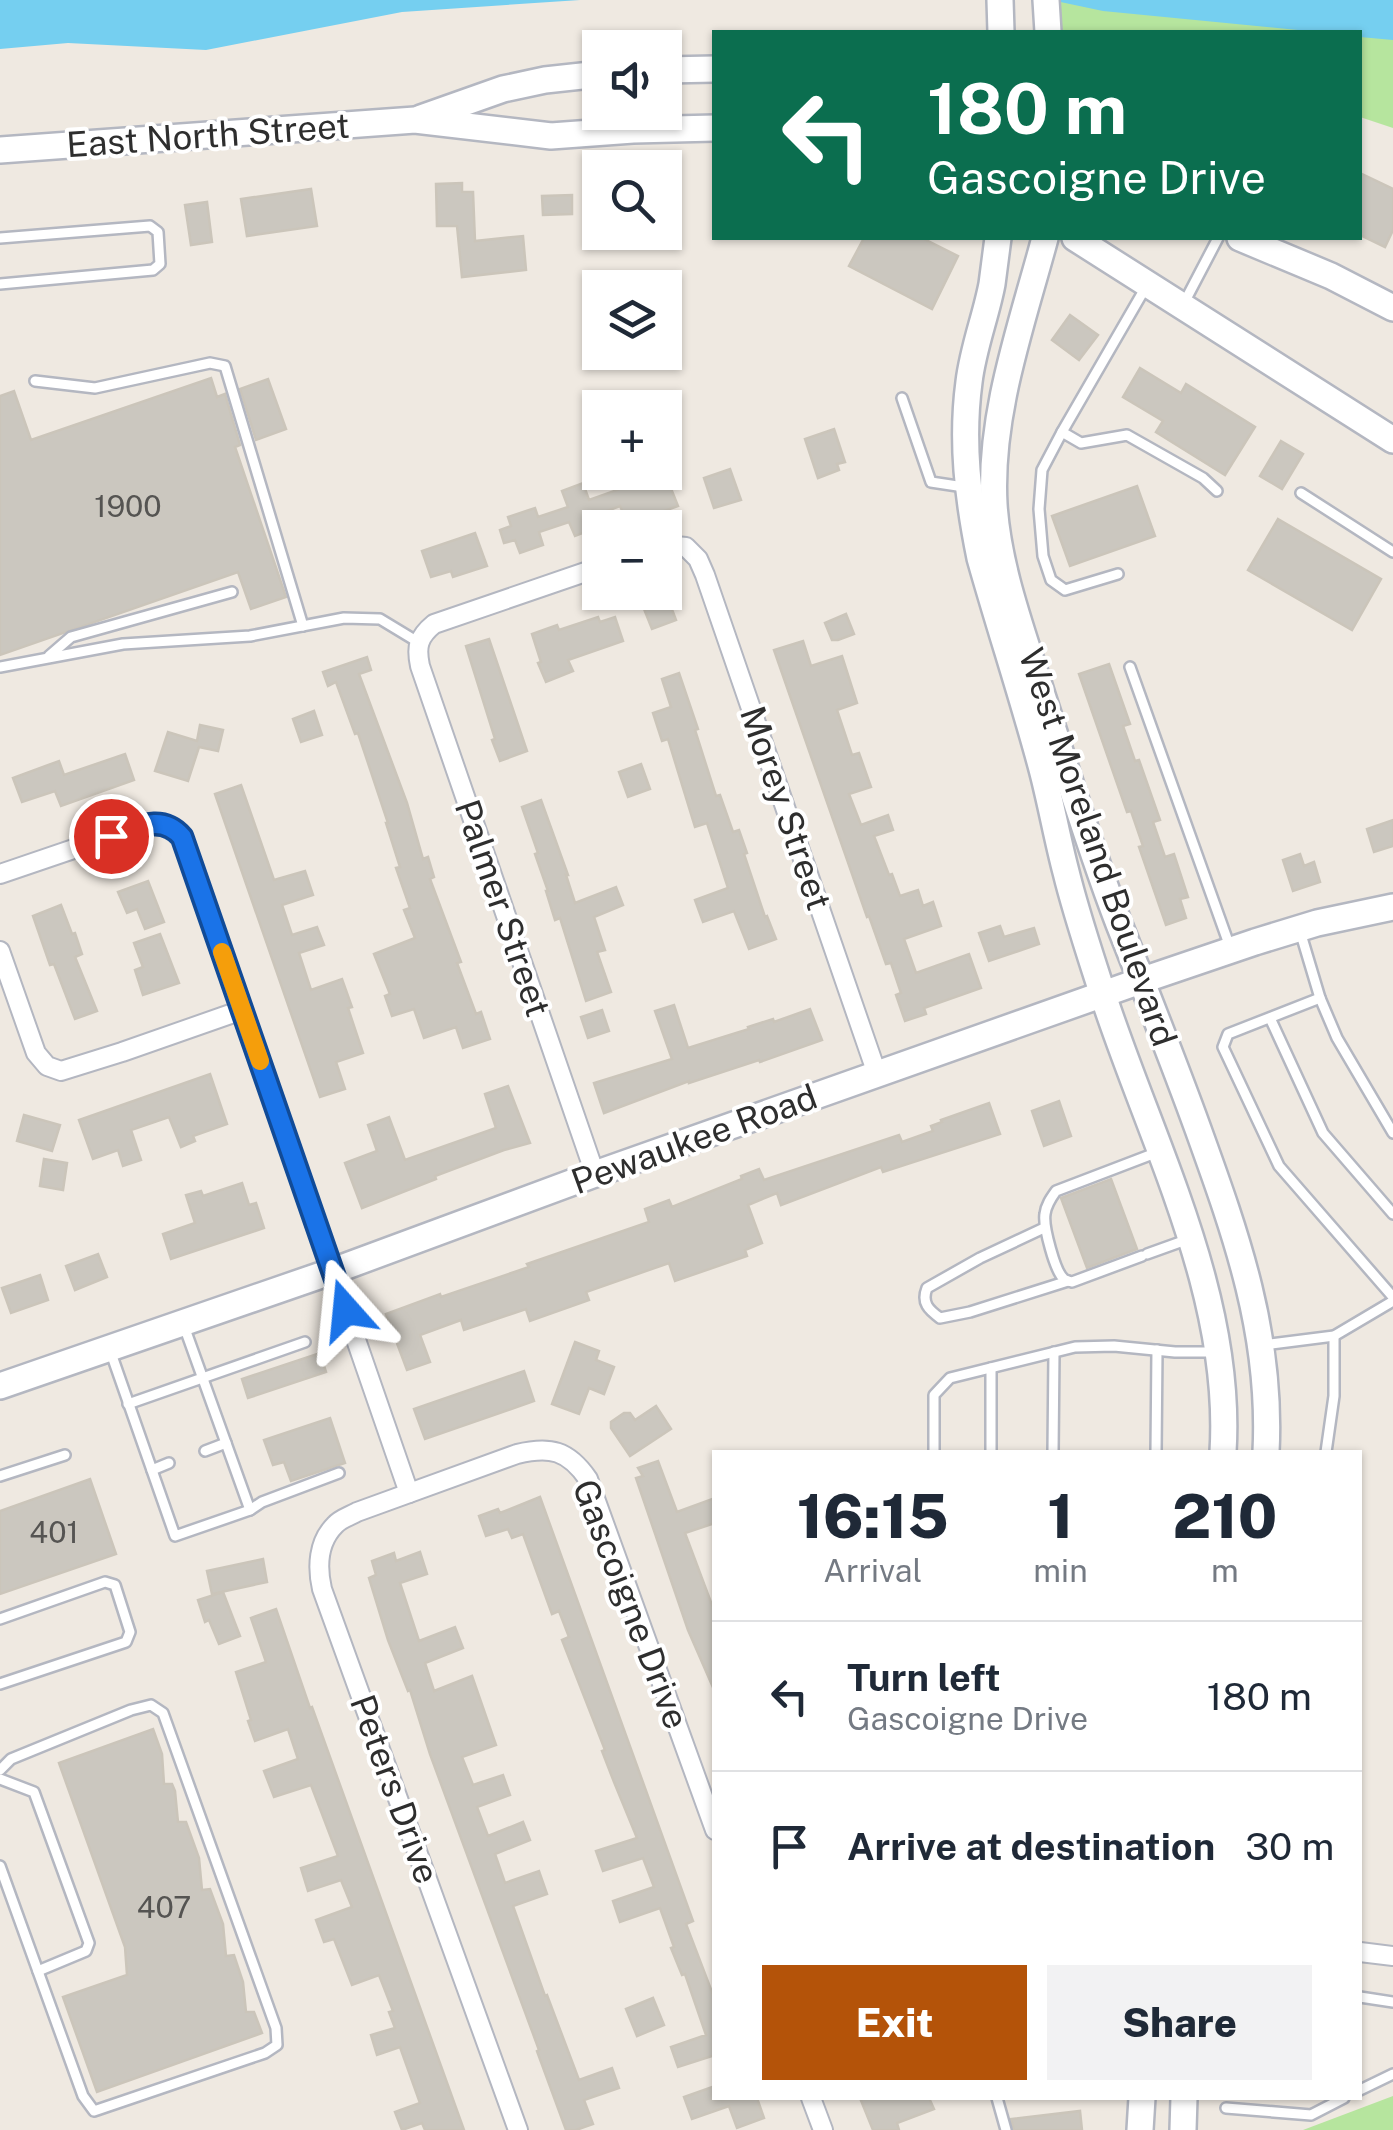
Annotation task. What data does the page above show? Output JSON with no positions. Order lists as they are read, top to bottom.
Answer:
{
  "streets": {
    "main road": ["East North Street", "West Moreland Boulevard", "Pewaukee Road"],
    "street": [
      "Morey Street",
      "Palmer Street",
      "Gascoigne Drive",
      "Peters Drive"
    ]
  },
  "crossings": [
    ["Morey Street", "Pewaukee Road"],
    ["West Moreland Boulevard", "Pewaukee Road"],
    ["Palmer Street", "Pewaukee Road"],
    ["Gascoigne Drive", "Peters Drive"]
  ],
  "house_numbers": ["1900", "401", "407"],
  "page": {
    "map_buttons": ["+", "−"],
    "turn": ["180 m", "Gascoigne Drive"],
    "eta": [
      "16:15",
      "Arrival",
      "1",
      "min",
      "210",
      "m"
    ],
    "list": [
      {
        "name": "Turn left",
        "note": "Gascoigne Drive",
        "value": "180 m"
      },
      {
        "name": "Arrive at destination",
        "value": "30 m"
      }
    ],
    "buttons": ["Exit", "Share"]
  }
}
